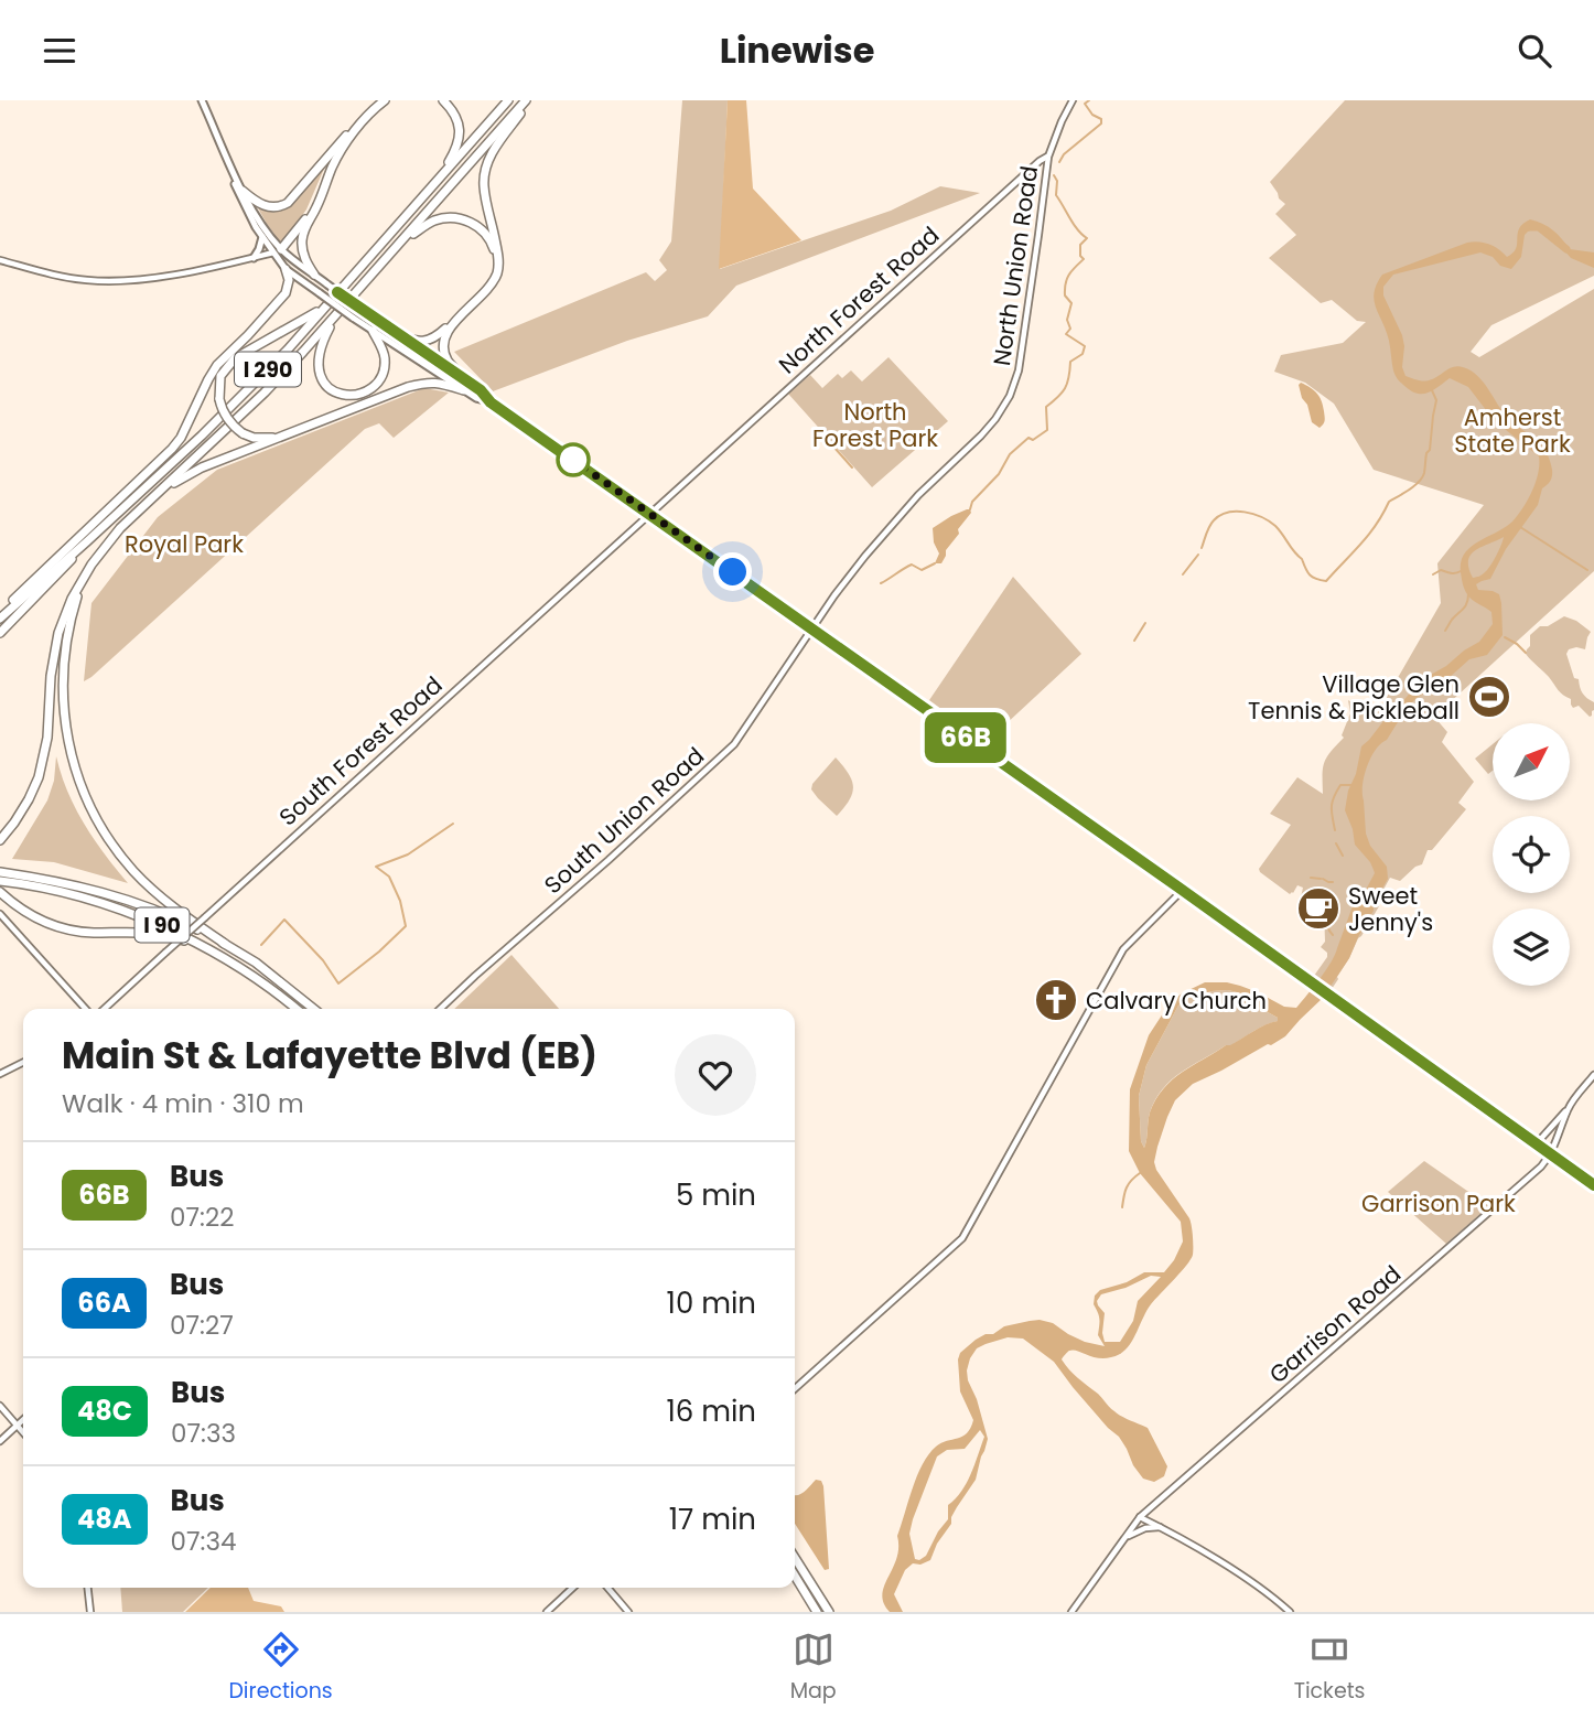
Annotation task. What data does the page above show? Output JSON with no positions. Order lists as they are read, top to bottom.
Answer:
{
  "streets": {
    "highway": ["I 290", "I 90"],
    "street": [
      "North Union Road",
      "North Forest Road",
      "South Forest Road",
      "South Union Road",
      "Garrison Road"
    ]
  },
  "crossings": [
    ["North Union Road", "North Forest Road"],
    ["North Union Road", "South Union Road"],
    ["North Forest Road", "South Forest Road"]
  ],
  "parks": [
    "North Forest Park",
    "Amherst State Park",
    "Royal Park",
    "Garrison Park"
  ],
  "places": {
    "sports": ["Village Glen Tennis & Pickleball"],
    "cafe": ["Sweet Jenny's"],
    "church": ["Calvary Church"]
  },
  "lines": ["bus line 66B"],
  "north": "top right",
  "page": {
    "header": "Linewise",
    "on_map": "66B",
    "heading": ["Main St & Lafayette Blvd (EB)", "Walk · 4 min · 310 m"],
    "list": [
      {
        "mark": "66B",
        "name": "Bus",
        "note": "07:22",
        "value": "5 min"
      },
      {
        "mark": "66A",
        "name": "Bus",
        "note": "07:27",
        "value": "10 min"
      },
      {
        "mark": "48C",
        "name": "Bus",
        "note": "07:33",
        "value": "16 min"
      },
      {
        "mark": "48A",
        "name": "Bus",
        "note": "07:34",
        "value": "17 min"
      }
    ],
    "tabs": ["Directions", "Map", "Tickets"]
  }
}
